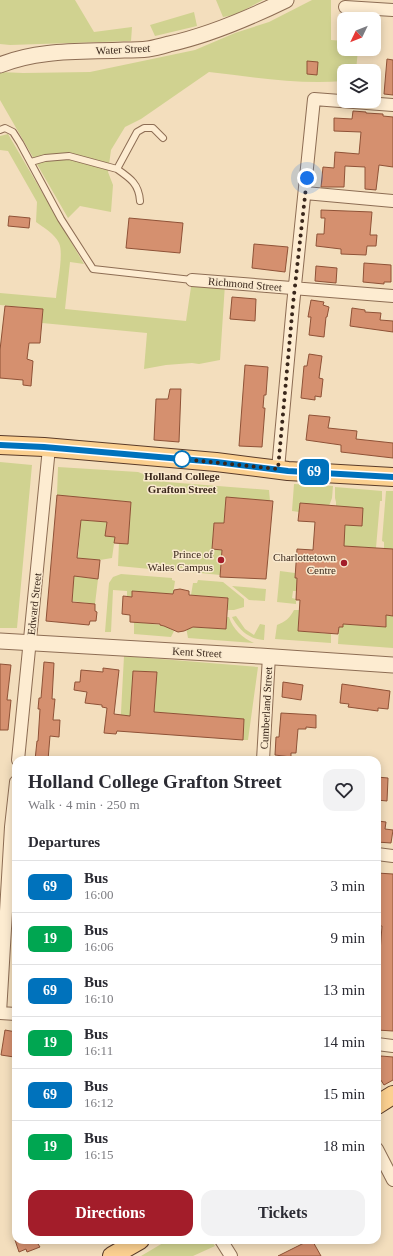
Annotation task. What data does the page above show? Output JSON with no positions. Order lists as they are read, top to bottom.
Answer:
{
  "streets": {
    "street": [
      "Water Street",
      "Richmond Street",
      "Edward Street",
      "Kent Street",
      "Cumberland Street"
    ]
  },
  "crossings": [
    ["Edward Street", "Kent Street"],
    ["Kent Street", "Cumberland Street"]
  ],
  "places": ["Holland College Grafton Street", "Prince of Wales Campus", "Charlottetown Centre"],
  "lines": ["bus line 69"],
  "north": "bottom left",
  "page": {
    "on_map": "69",
    "heading": [
      ["Holland College Grafton Street", "Walk · 4 min · 250 m"],
      "Departures"
    ],
    "list": [
      {
        "mark": "69",
        "name": "Bus",
        "note": "16:00",
        "value": "3 min"
      },
      {
        "mark": "19",
        "name": "Bus",
        "note": "16:06",
        "value": "9 min"
      },
      {
        "mark": "69",
        "name": "Bus",
        "note": "16:10",
        "value": "13 min"
      },
      {
        "mark": "19",
        "name": "Bus",
        "note": "16:11",
        "value": "14 min"
      },
      {
        "mark": "69",
        "name": "Bus",
        "note": "16:12",
        "value": "15 min"
      },
      {
        "mark": "19",
        "name": "Bus",
        "note": "16:15",
        "value": "18 min"
      }
    ],
    "buttons": ["Directions", "Tickets"]
  }
}
